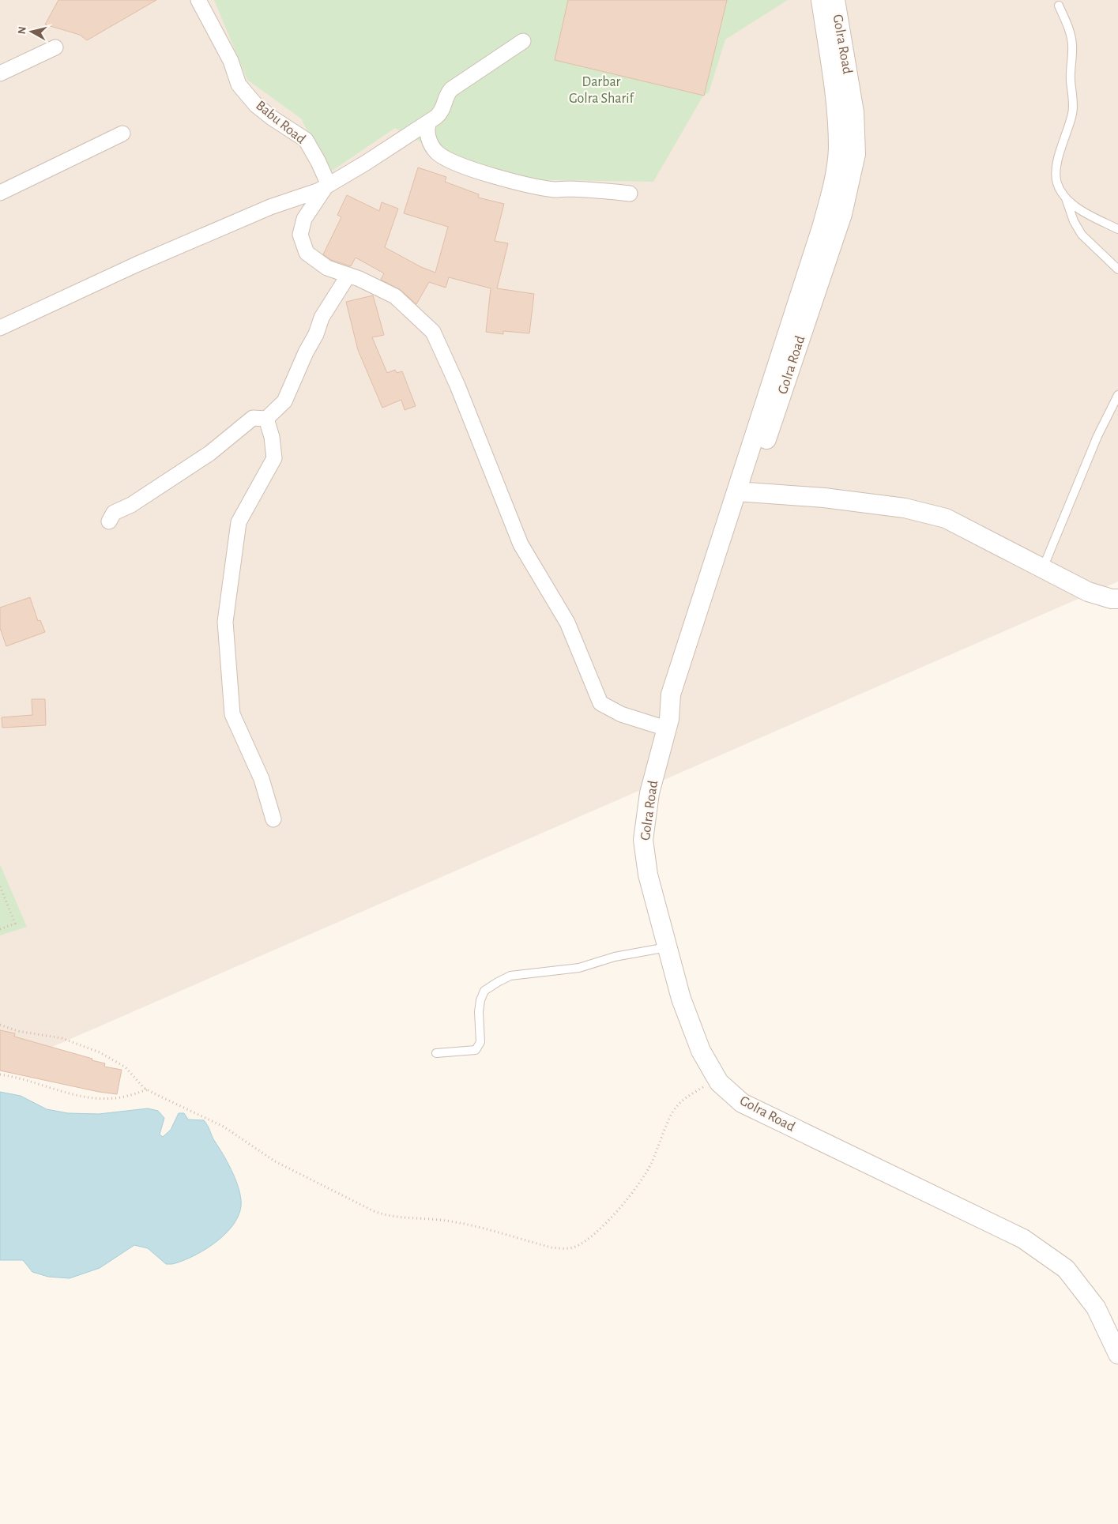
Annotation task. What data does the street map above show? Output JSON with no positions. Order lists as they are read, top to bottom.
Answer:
{
  "streets": {
    "street": ["Golra Road", "Babu Road"]
  },
  "parks": ["Darbar Golra Sharif"],
  "north": "left"
}
